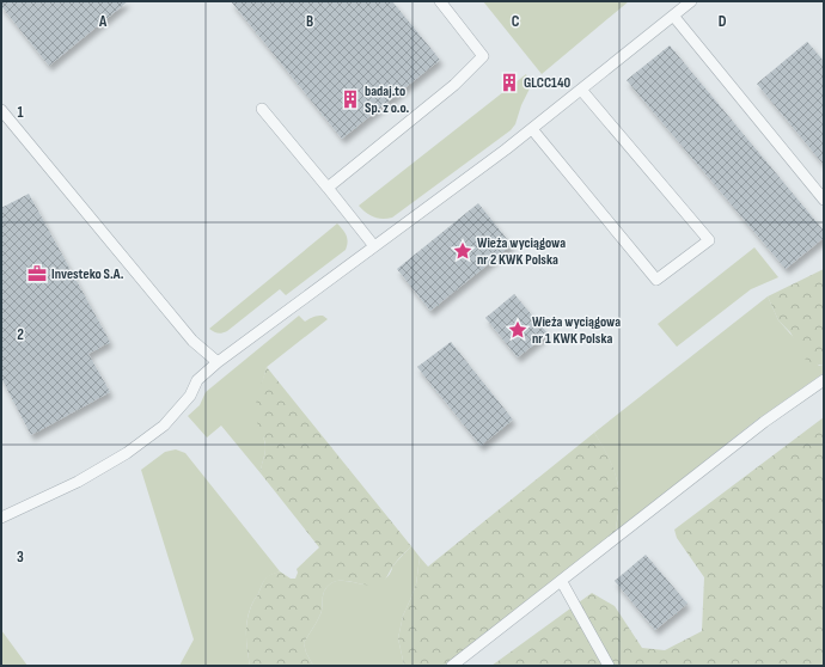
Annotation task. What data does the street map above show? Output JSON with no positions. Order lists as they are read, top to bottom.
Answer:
{
  "places": {
    "building": ["GLCC140", "badaj.to Sp. z o.o."],
    "place": ["Wieża wyciągowa nr 2 KWK Polska", "Wieża wyciągowa nr 1 KWK Polska"],
    "office": ["Investeko S.A."]
  },
  "grid": {
    "columns": [
      "A",
      "B",
      "C",
      "D"
    ],
    "rows": ["1", "2", "3"]
  }
}
